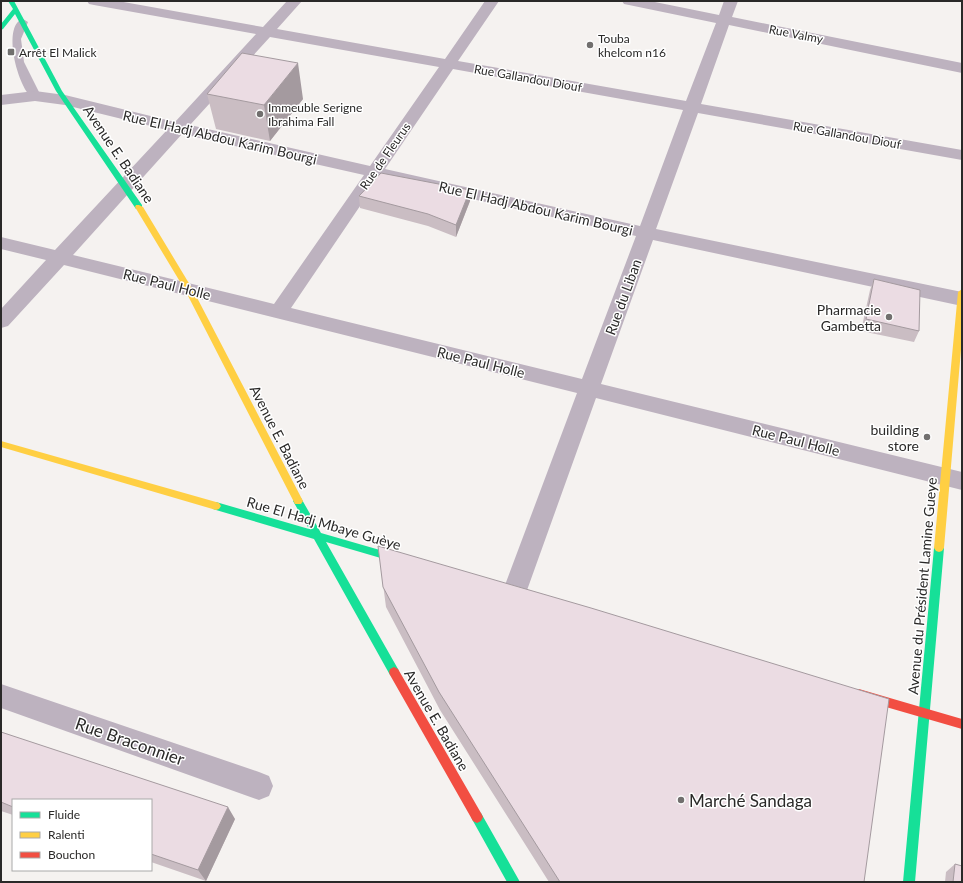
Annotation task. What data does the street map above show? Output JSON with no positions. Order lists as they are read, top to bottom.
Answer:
{
  "streets": {
    "main road": ["Avenue E. Badiane", "Rue El Hadj Mbaye Guèye", "Avenue du Président Lamine Gueye"],
    "street": [
      "Rue Valmy",
      "Rue Gallandou Diouf",
      "Rue El Hadj Abdou Karim Bourgi",
      "Rue de Fleurus",
      "Rue Paul Holle",
      "Rue du Liban",
      "Rue Braconnier"
    ]
  },
  "crossings": [
    ["Rue Valmy", "Rue du Liban"],
    ["Rue Gallandou Diouf", "Rue de Fleurus"],
    ["Rue Gallandou Diouf", "Rue du Liban"],
    ["Rue El Hadj Abdou Karim Bourgi", "Avenue E. Badiane"],
    ["Rue El Hadj Abdou Karim Bourgi", "Rue de Fleurus"],
    ["Rue El Hadj Abdou Karim Bourgi", "Rue du Liban"],
    ["Rue El Hadj Abdou Karim Bourgi", "Avenue du Président Lamine Gueye"],
    ["Avenue E. Badiane", "Rue Paul Holle"],
    ["Avenue E. Badiane", "Rue El Hadj Mbaye Guèye"],
    ["Rue de Fleurus", "Rue Paul Holle"],
    ["Rue Paul Holle", "Rue du Liban"],
    ["Rue Paul Holle", "Avenue du Président Lamine Gueye"]
  ],
  "places": {
    "other": [
      "Touba khelcom n16",
      "Immeuble Serigne Ibrahima Fall",
      "Pharmacie Gambetta",
      "building store",
      "Marché Sandaga"
    ],
    "transit": ["Arrêt El Malick"]
  },
  "legend": ["Fluide", "Ralenti", "Bouchon"]
}
